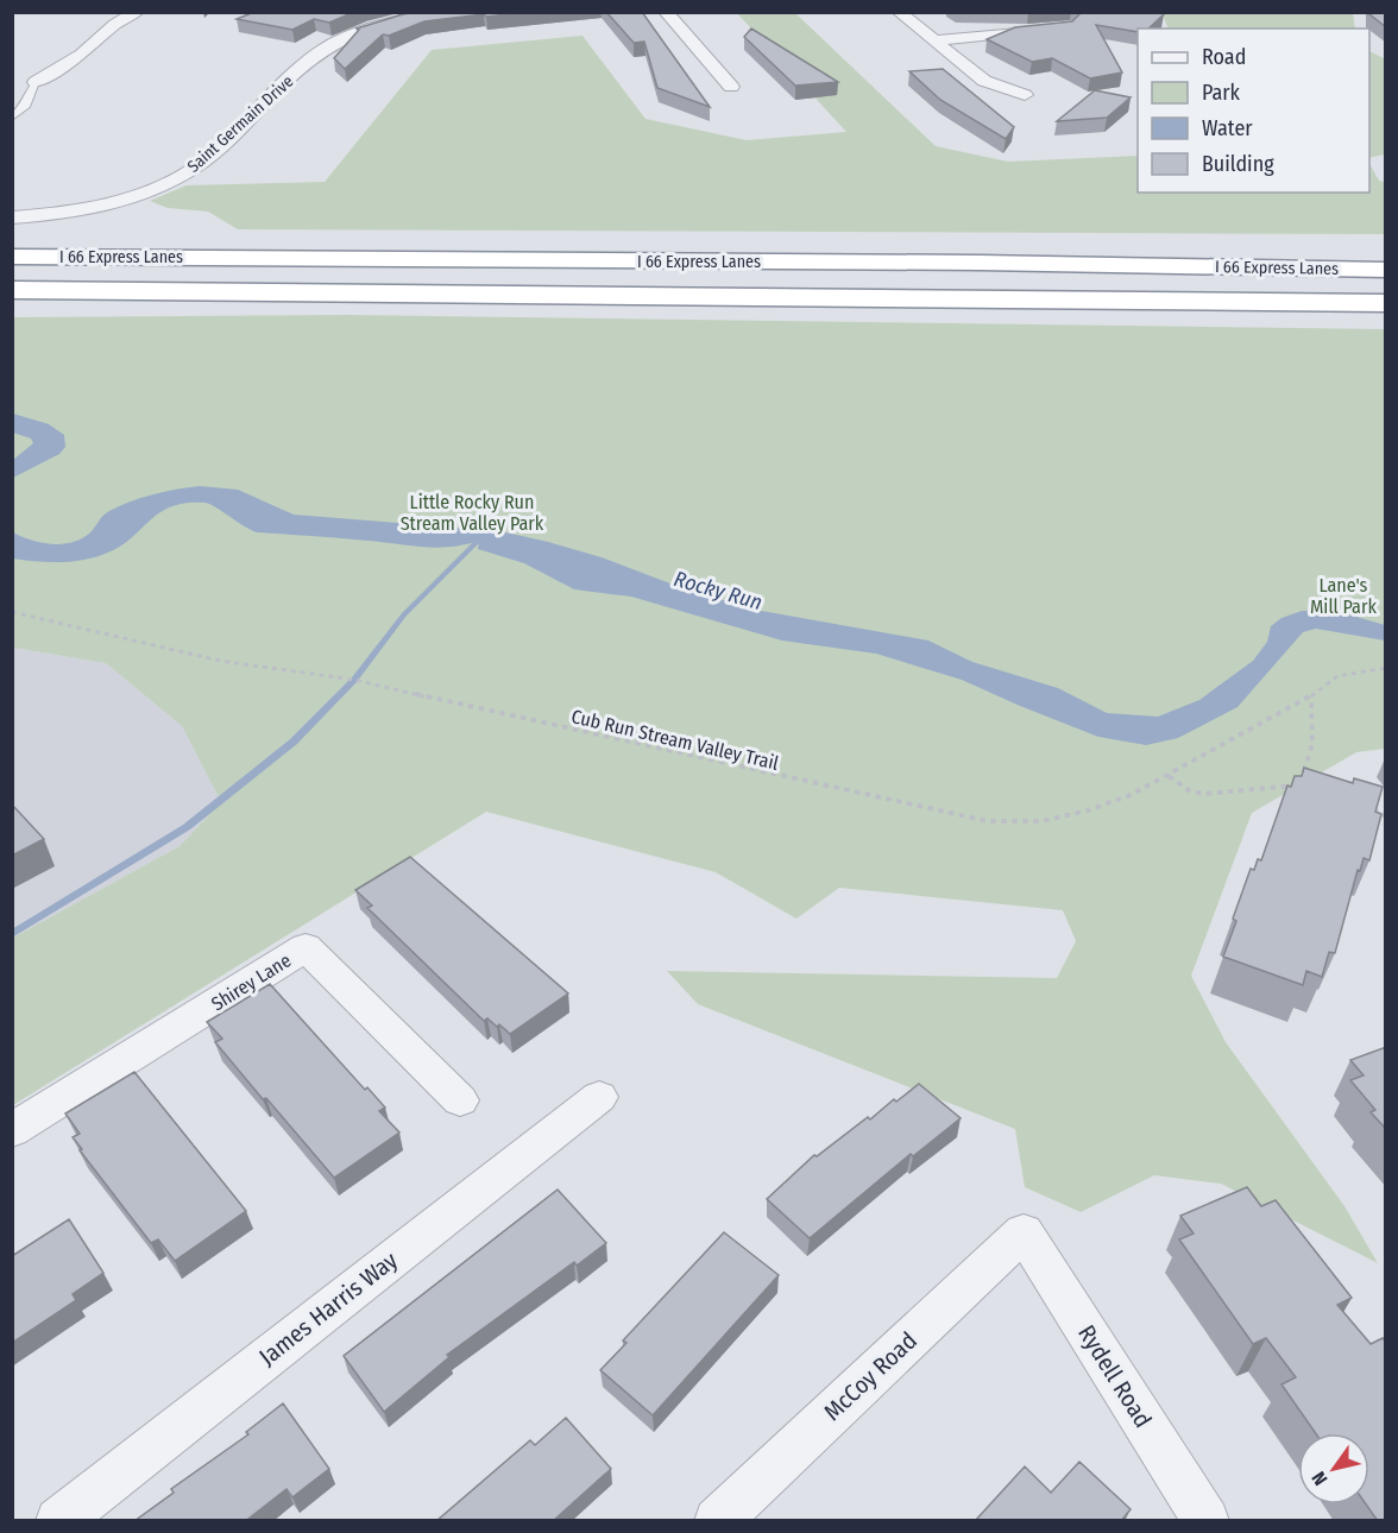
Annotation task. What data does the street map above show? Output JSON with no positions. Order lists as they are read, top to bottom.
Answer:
{
  "streets": {
    "highway": ["I 66 Express Lanes"],
    "street": [
      "Saint Germain Drive",
      "Shirey Lane",
      "James Harris Way",
      "McCoy Road",
      "Rydell Road"
    ],
    "path": ["Cub Run Stream Valley Trail"]
  },
  "crossings": [
    ["McCoy Road", "Rydell Road"]
  ],
  "water": ["Rocky Run"],
  "parks": ["Little Rocky Run Stream Valley Park", "Lane's Mill Park"],
  "legend": [
    "Road",
    "Park",
    "Water",
    "Building"
  ],
  "north": "bottom left"
}
